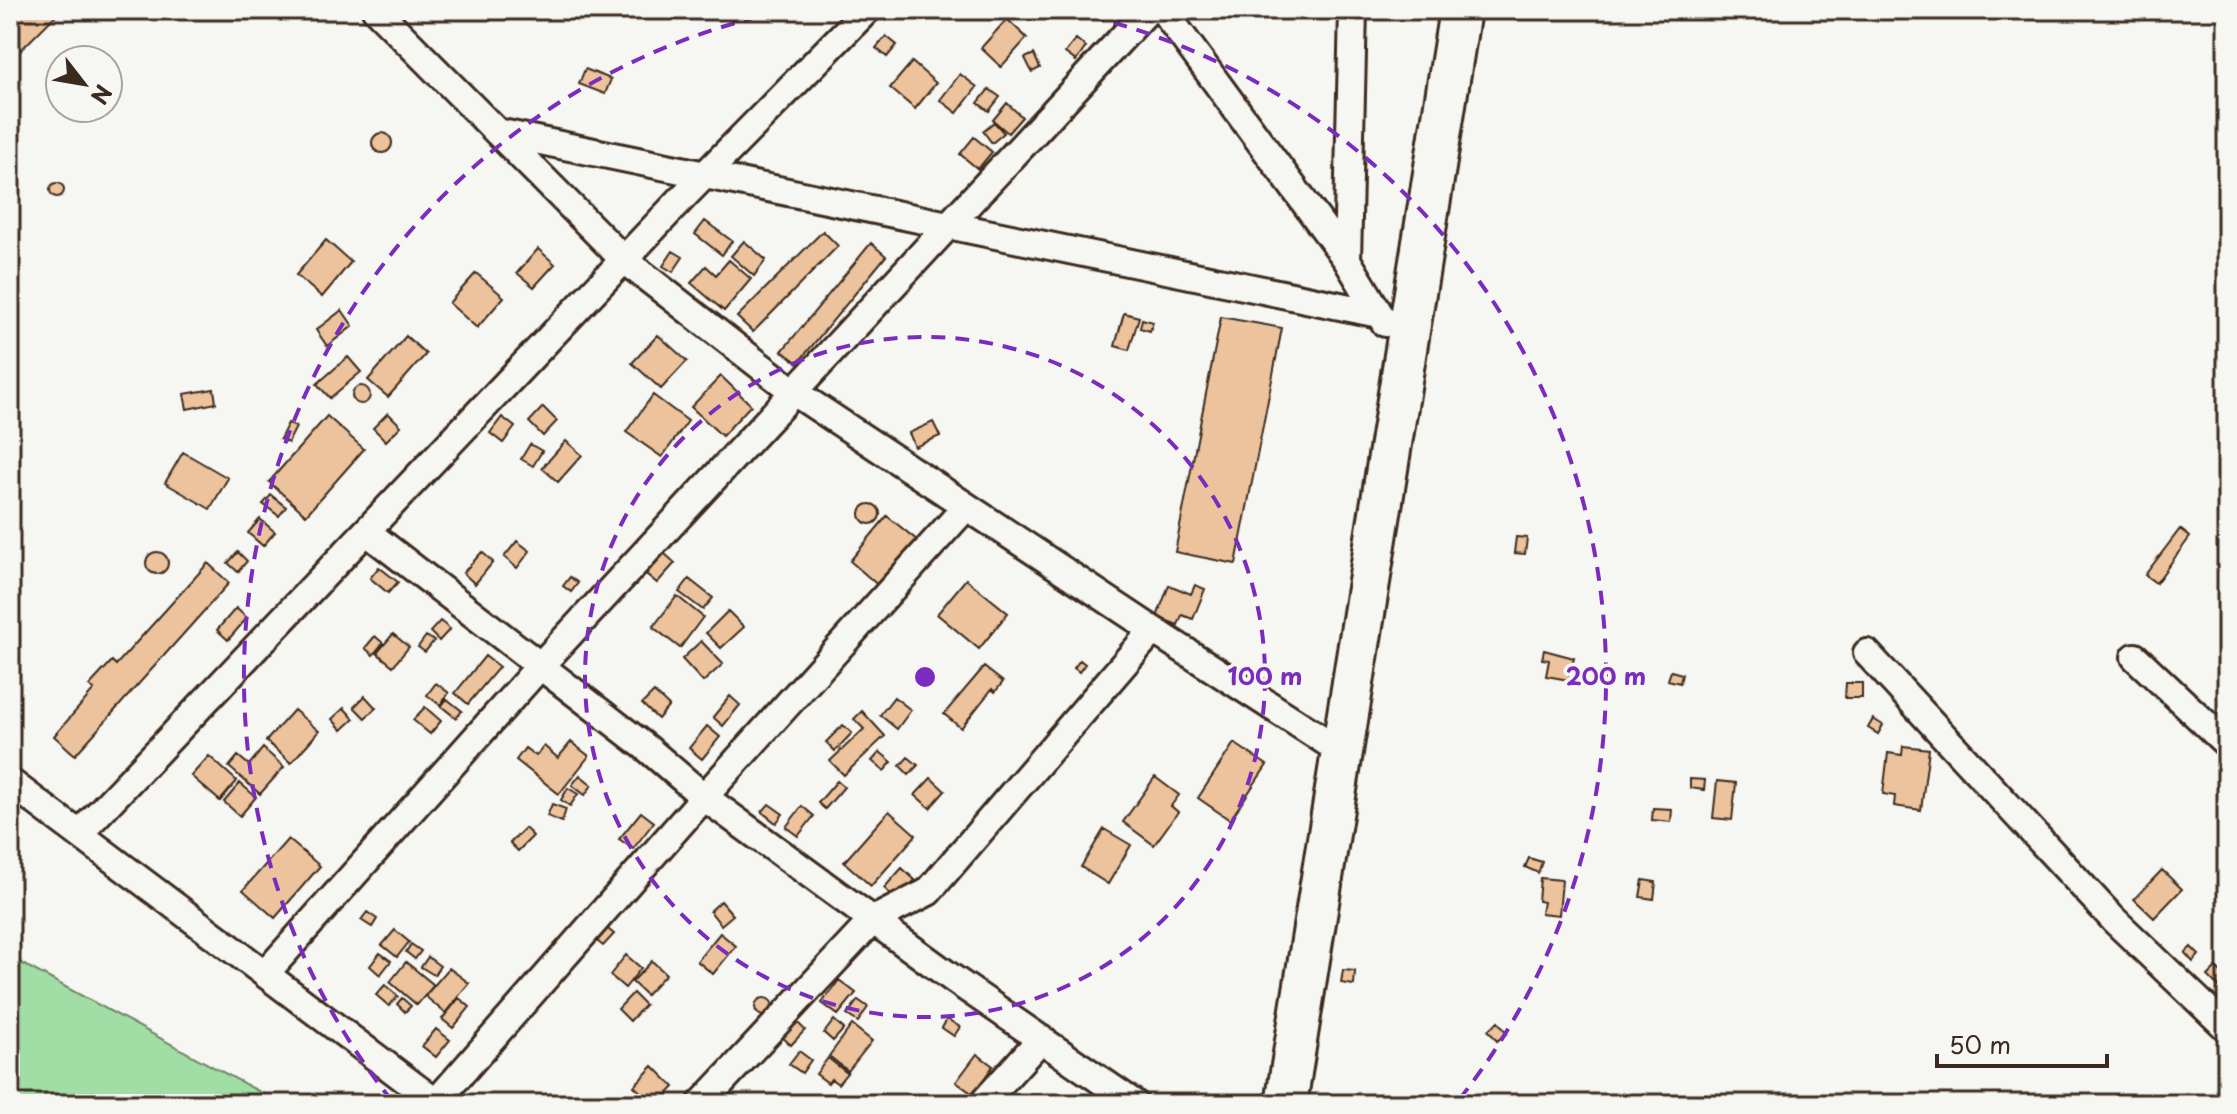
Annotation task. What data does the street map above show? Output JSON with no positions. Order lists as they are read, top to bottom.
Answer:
{
  "scale_bar": "50 m",
  "north": "bottom right",
  "rings": ["100 m", "200 m"]
}
